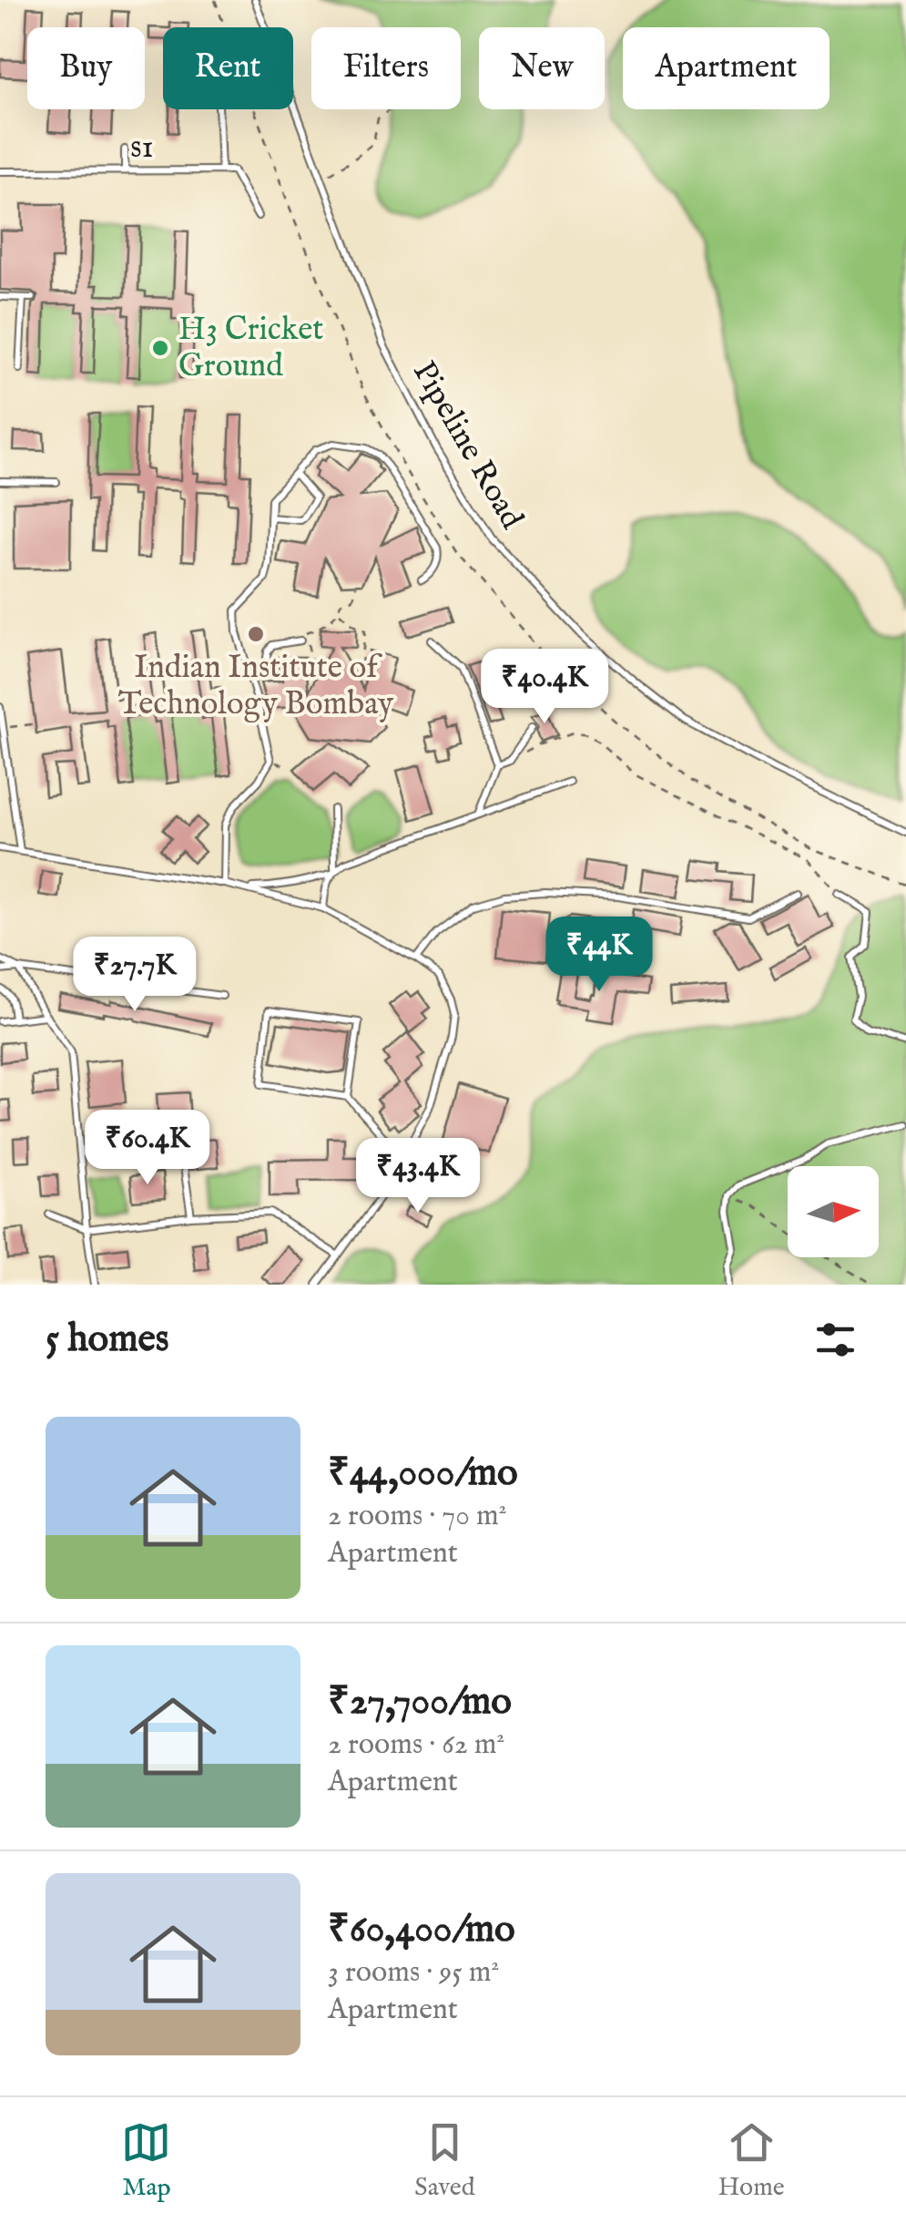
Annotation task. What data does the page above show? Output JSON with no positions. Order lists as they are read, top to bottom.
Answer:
{
  "streets": {
    "lane": ["s1", "Pipeline Road"]
  },
  "places": ["H3 Cricket Ground", "Indian Institute of Technology Bombay"],
  "north": "right",
  "page": {
    "chip": [
      "Buy",
      "Rent",
      "Filters",
      "New",
      "Apartment"
    ],
    "price": [
      "₹40.4K",
      "₹44K",
      "₹27.7K",
      "₹60.4K",
      "₹43.4K"
    ],
    "heading": "5 homes",
    "list": [
      {
        "name": "₹44,000/mo",
        "note": "2 rooms · 70 m² · Apartment"
      },
      {
        "name": "₹27,700/mo",
        "note": "2 rooms · 62 m² · Apartment"
      },
      {
        "name": "₹60,400/mo",
        "note": "3 rooms · 95 m² · Apartment"
      }
    ],
    "tabs": ["Map", "Saved", "Home"]
  }
}
